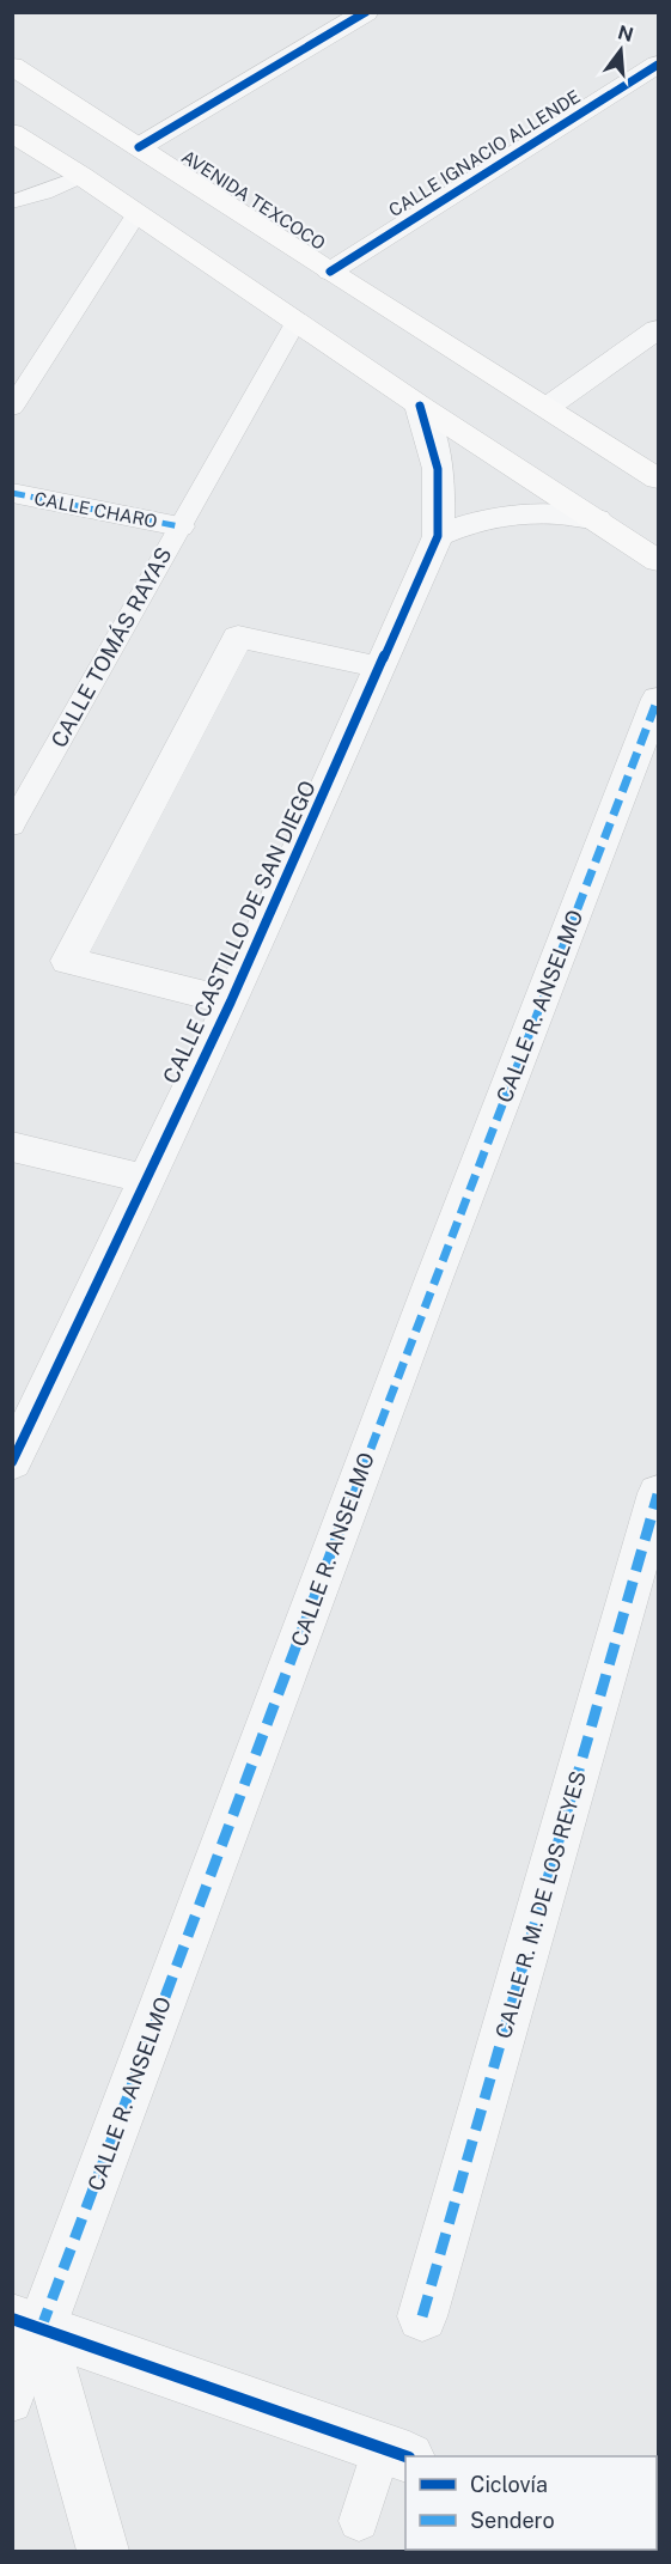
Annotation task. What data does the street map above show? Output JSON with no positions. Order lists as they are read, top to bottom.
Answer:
{
  "streets": {
    "main road": ["AVENIDA TEXCOCO"],
    "street": [
      "CALLE IGNACIO ALLENDE",
      "CALLE CHARO",
      "CALLE CASTILLO DE SAN DIEGO",
      "CALLE R. ANSELMO",
      "CALLE R. M. DE LOS REYES"
    ],
    "lane": ["CALLE TOMÁS RAYAS"]
  },
  "crossings": [
    ["CALLE IGNACIO ALLENDE", "AVENIDA TEXCOCO"],
    ["CALLE CHARO", "CALLE TOMÁS RAYAS"]
  ],
  "legend": ["Ciclovía", "Sendero"],
  "north": "top"
}
